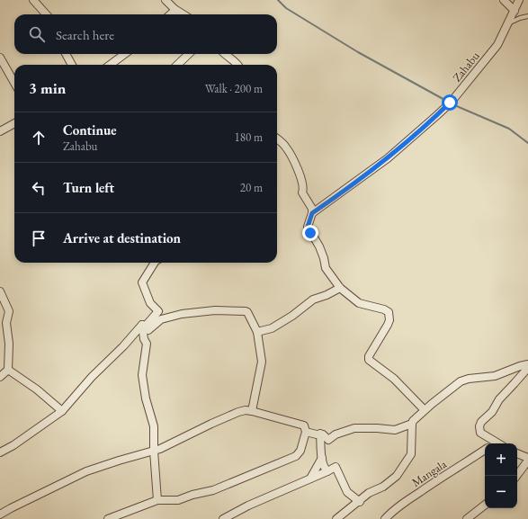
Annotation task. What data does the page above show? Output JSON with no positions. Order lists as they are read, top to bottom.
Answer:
{
  "streets": {
    "street": ["Zahabu", "Mangala"]
  },
  "page": {
    "search": "Search here",
    "heading": ["3 min", "Walk · 200 m"],
    "list": [
      ["Continue", "Zahabu", "180 m"],
      ["Turn left", "20 m"],
      "Arrive at destination"
    ],
    "map_buttons": ["+", "−"]
  }
}
